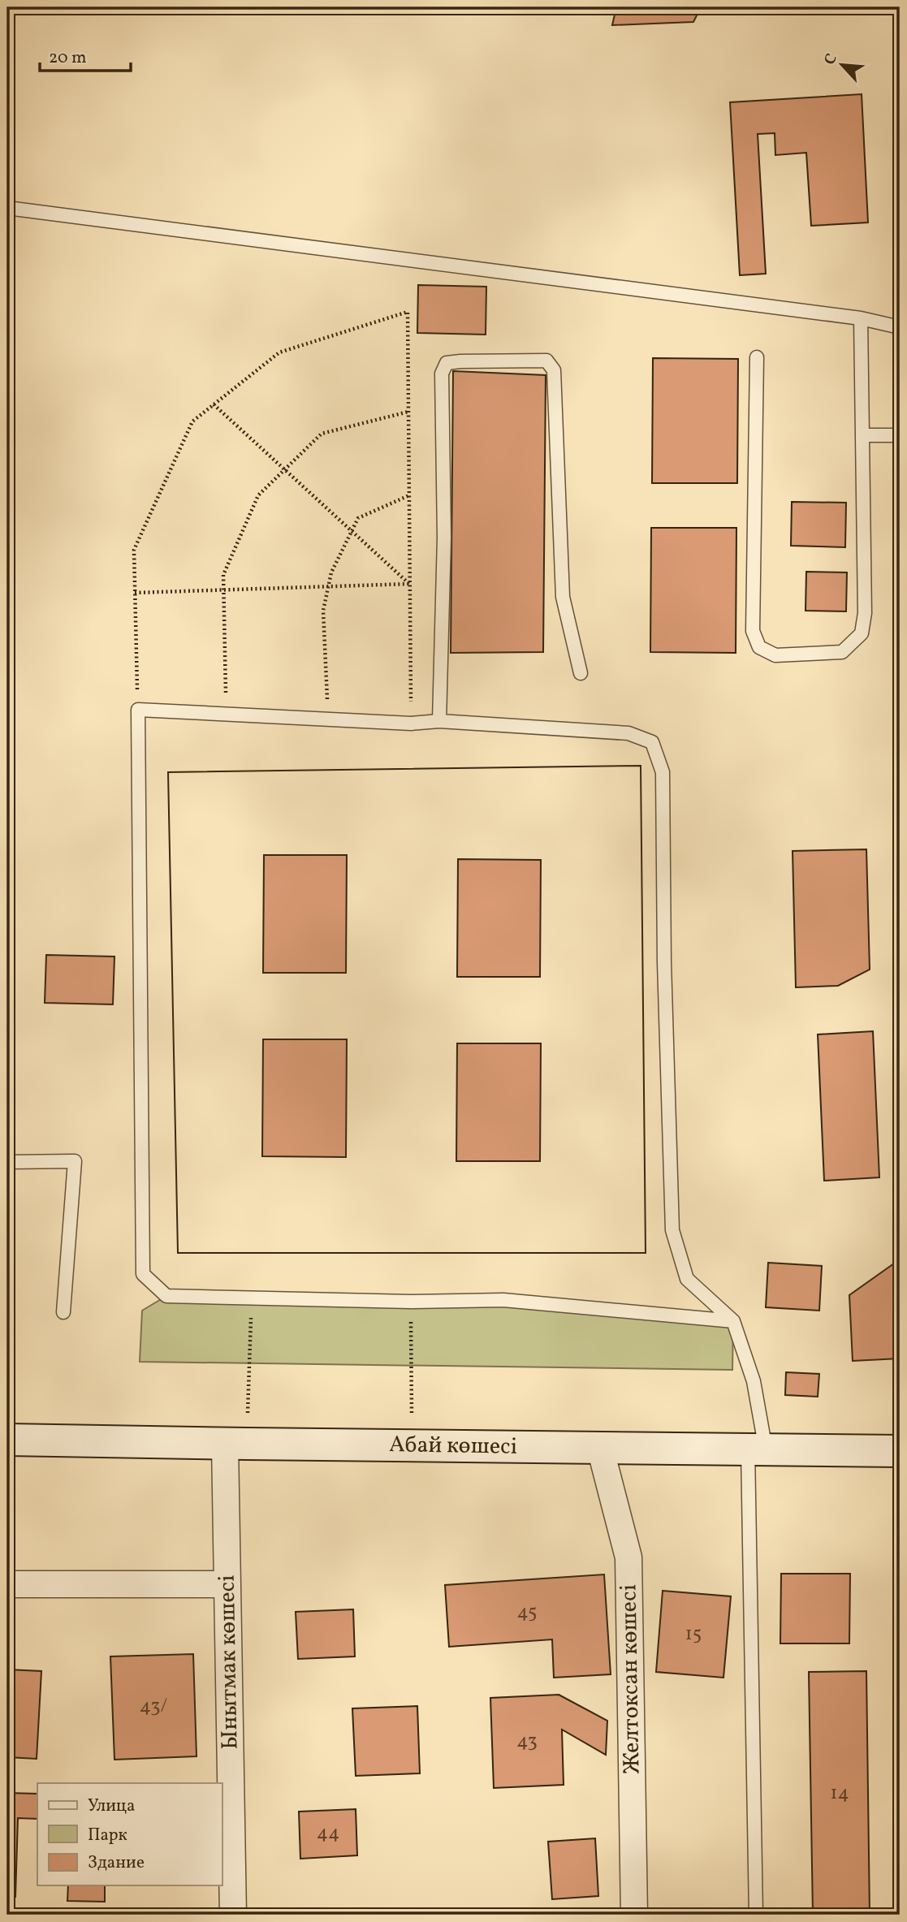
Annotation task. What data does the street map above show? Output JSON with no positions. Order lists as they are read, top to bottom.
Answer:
{
  "streets": {
    "main road": ["Абай көшесі"],
    "street": ["Ынытмак көшесі", "Желтоксан көшесі"]
  },
  "crossings": [
    ["Абай көшесі", "Ынытмак көшесі"],
    ["Абай көшесі", "Желтоксан көшесі"]
  ],
  "house_numbers": [
    "45",
    "15",
    "43/",
    "43",
    "14",
    "44"
  ],
  "legend": ["Улица", "Парк", "Здание"],
  "scale_bar": "20 m",
  "north": "top left"
}
